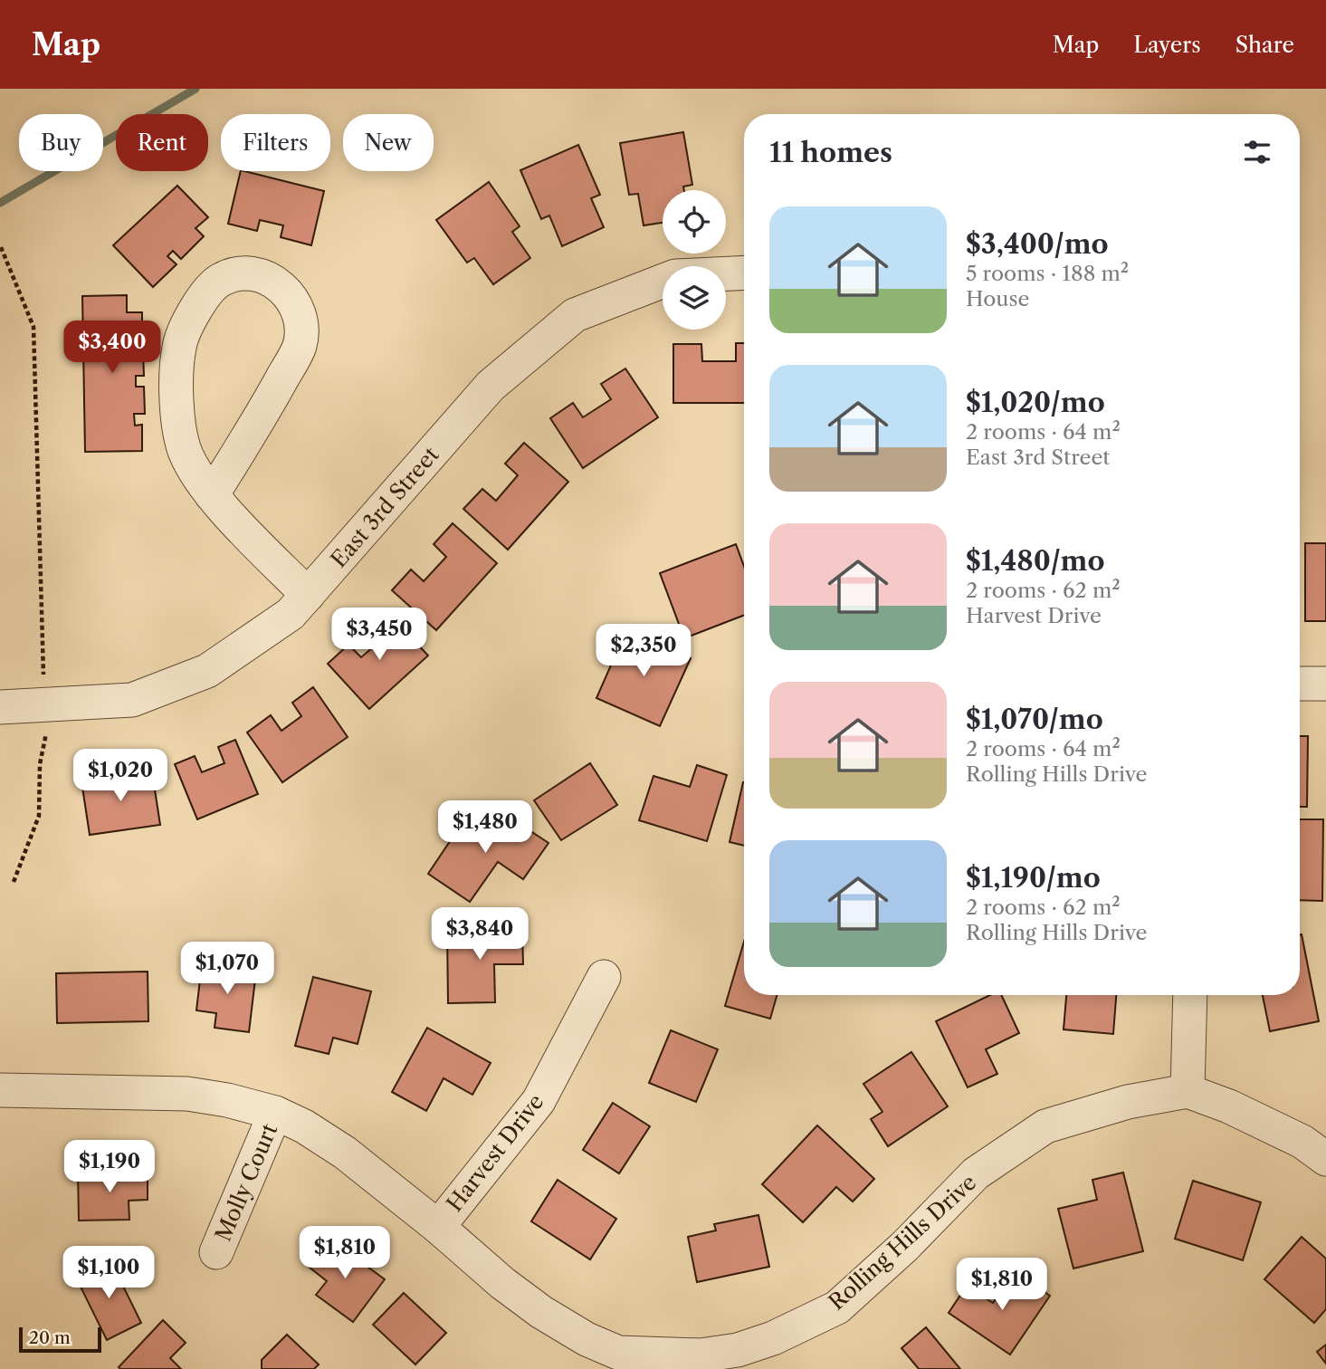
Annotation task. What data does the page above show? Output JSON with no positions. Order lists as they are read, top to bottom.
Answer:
{
  "streets": {
    "street": [
      "East 3rd Street",
      "Harvest Drive",
      "Molly Court",
      "Rolling Hills Drive"
    ]
  },
  "crossings": [
    ["Harvest Drive", "Rolling Hills Drive"],
    ["Molly Court", "Rolling Hills Drive"]
  ],
  "scale_bar": "20 m",
  "page": {
    "header": "Map",
    "nav": ["Map", "Layers", "Share"],
    "chip": [
      "Buy",
      "Rent",
      "Filters",
      "New"
    ],
    "heading": "11 homes",
    "list": [
      {
        "name": "$3,400/mo",
        "note": "5 rooms · 188 m² · House"
      },
      {
        "name": "$1,020/mo",
        "note": "2 rooms · 64 m² · East 3rd Street"
      },
      {
        "name": "$1,480/mo",
        "note": "2 rooms · 62 m² · Harvest Drive"
      },
      {
        "name": "$1,070/mo",
        "note": "2 rooms · 64 m² · Rolling Hills Drive"
      },
      {
        "name": "$1,190/mo",
        "note": "2 rooms · 62 m² · Rolling Hills Drive"
      }
    ],
    "price": [
      "$3,400",
      "$3,450",
      "$2,350",
      "$1,020",
      "$1,480",
      "$3,840",
      "$1,070",
      "$1,190",
      "$1,810",
      "$1,100",
      "$1,810"
    ],
    "scale": "20 m"
  }
}
